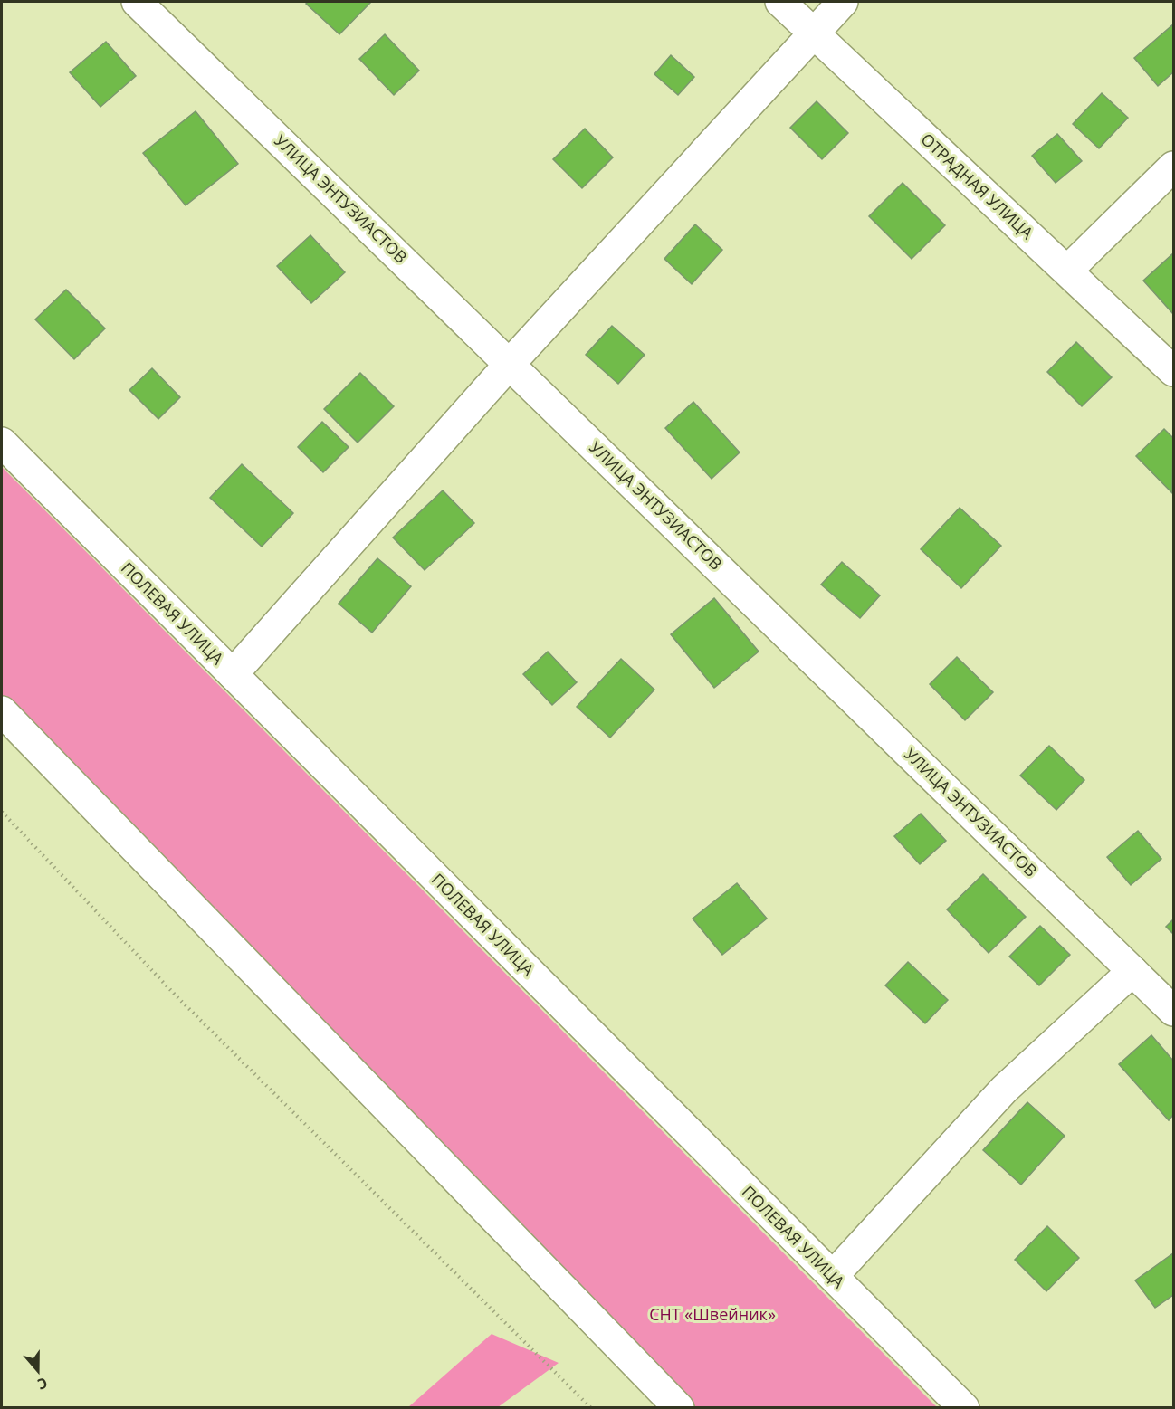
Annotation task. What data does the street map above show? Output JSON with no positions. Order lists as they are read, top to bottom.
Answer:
{
  "streets": {
    "street": ["ОТРАДНАЯ УЛИЦА", "УЛИЦА ЭНТУЗИАСТОВ", "ПОЛЕВАЯ УЛИЦА"]
  },
  "parks": ["СНТ «Швейник»"],
  "north": "bottom"
}
